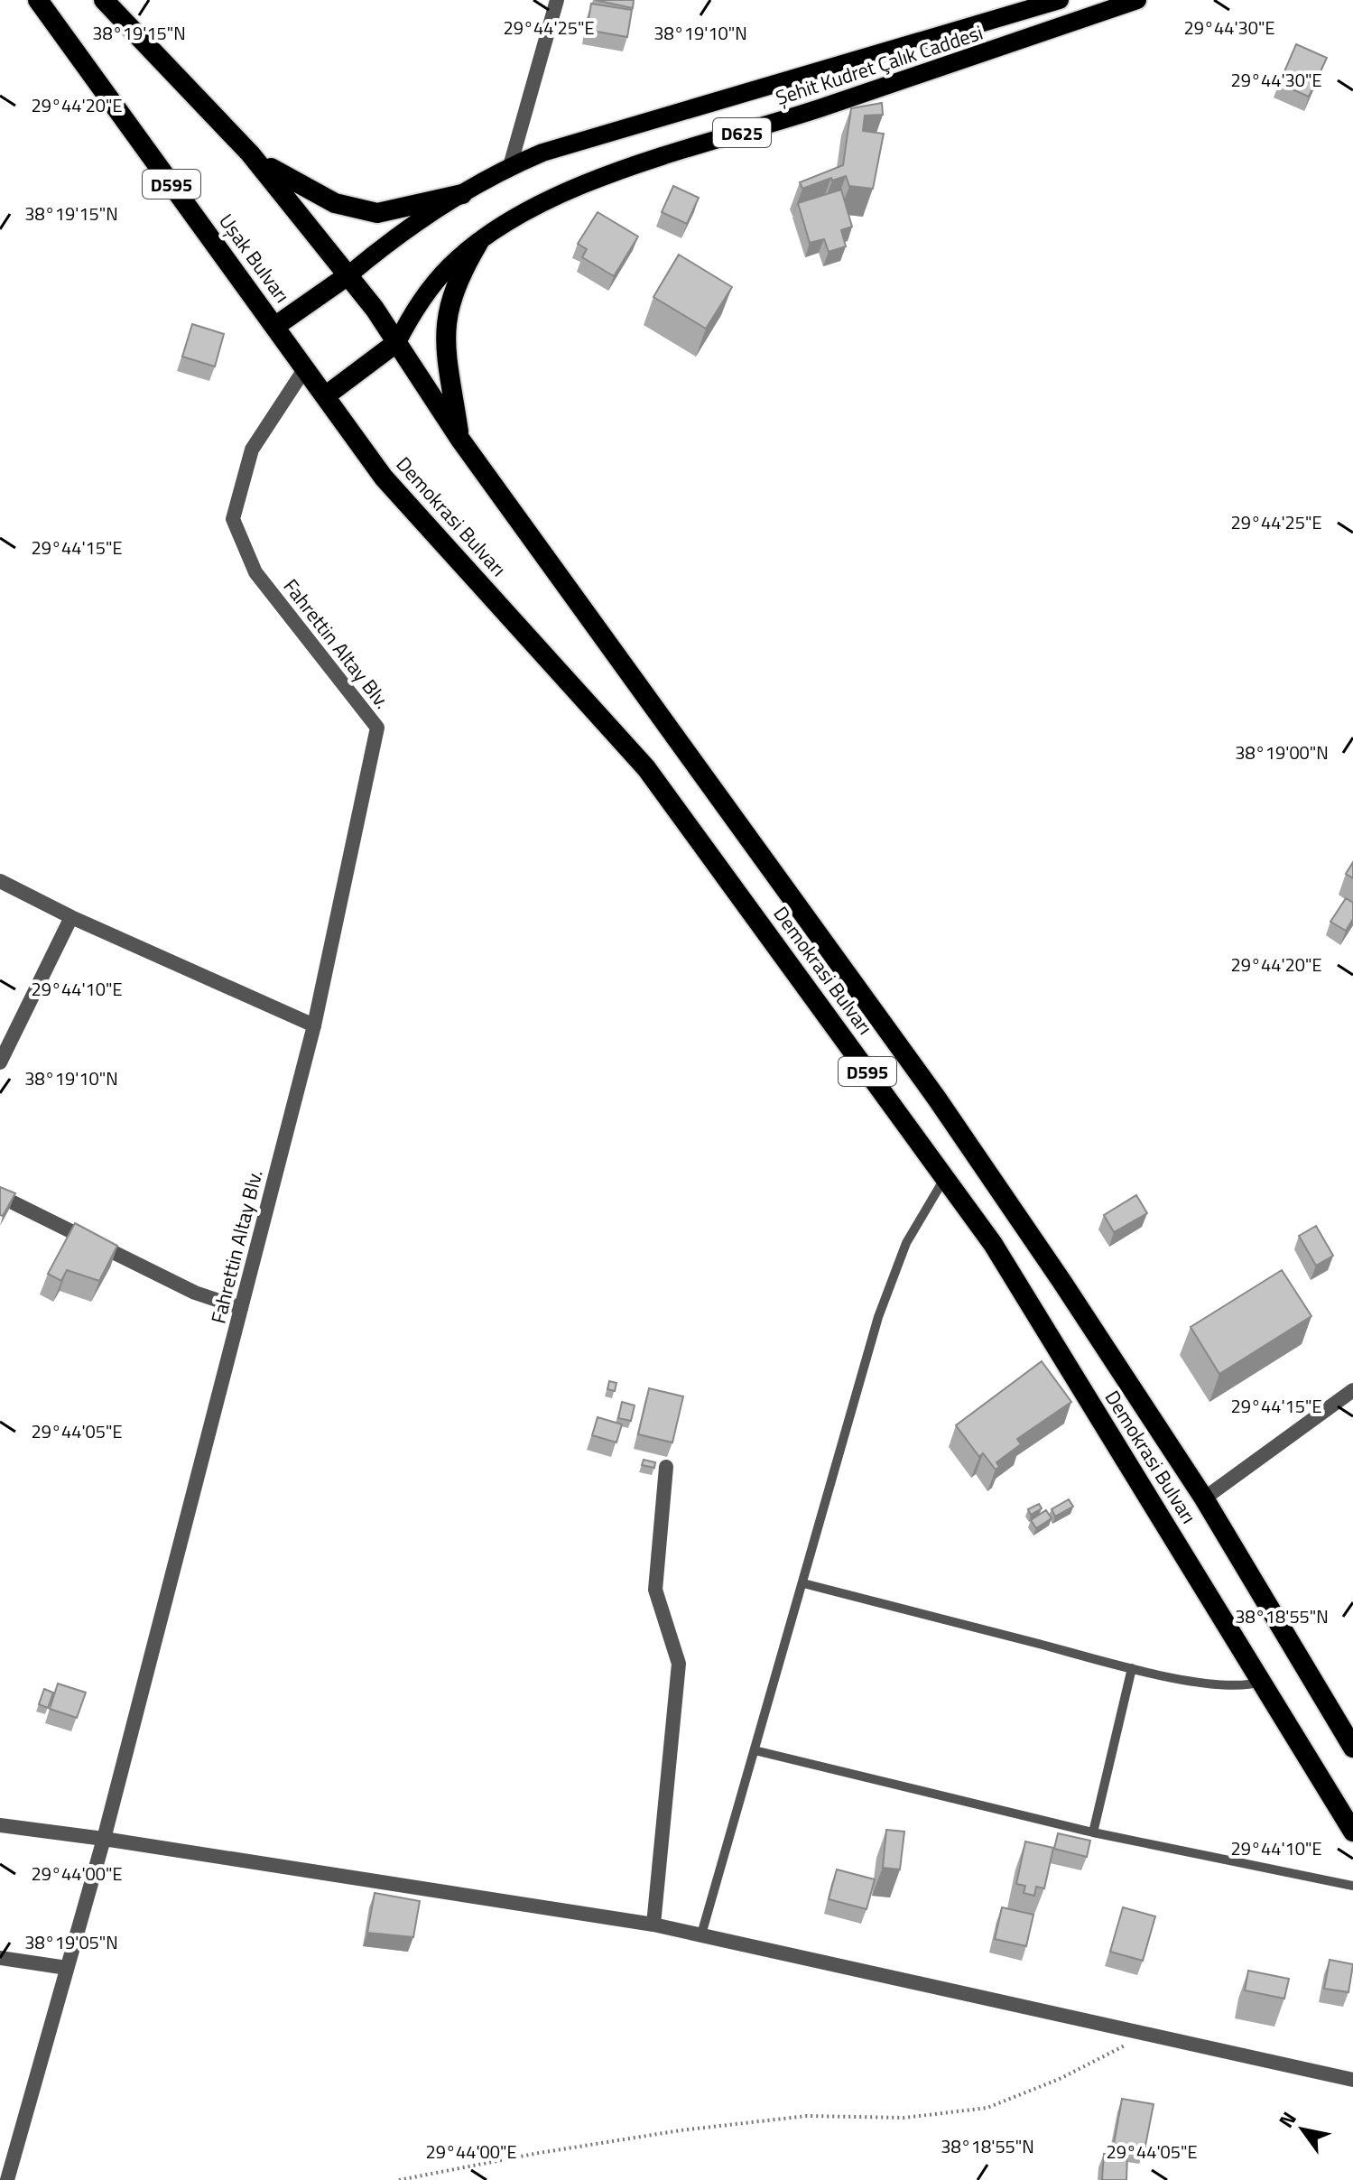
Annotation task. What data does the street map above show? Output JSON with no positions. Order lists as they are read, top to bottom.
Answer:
{
  "streets": {
    "highway": ["D595", "Uşak Bulvarı", "Demokrasi Bulvarı"],
    "main road": ["Şehit Kudret Çalık Caddesi", "D625"],
    "street": ["Fahrettin Altay Blv."]
  },
  "crossings": [
    ["Şehit Kudret Çalık Caddesi", "D595"],
    ["Şehit Kudret Çalık Caddesi", "Demokrasi Bulvarı"],
    ["D595", "Demokrasi Bulvarı"],
    ["Uşak Bulvarı", "Demokrasi Bulvarı"],
    ["Uşak Bulvarı", "Fahrettin Altay Blv."],
    ["Demokrasi Bulvarı", "Fahrettin Altay Blv."]
  ],
  "north": "top left",
  "coordinates": [
    "29°44'25\"E",
    "29°44'30\"E",
    "38°19'15\"N",
    "38°19'10\"N",
    "29°44'20\"E",
    "29°44'15\"E",
    "38°19'00\"N",
    "29°44'10\"E",
    "29°44'05\"E",
    "38°18'55\"N",
    "29°44'00\"E",
    "38°19'05\"N"
  ]
}
